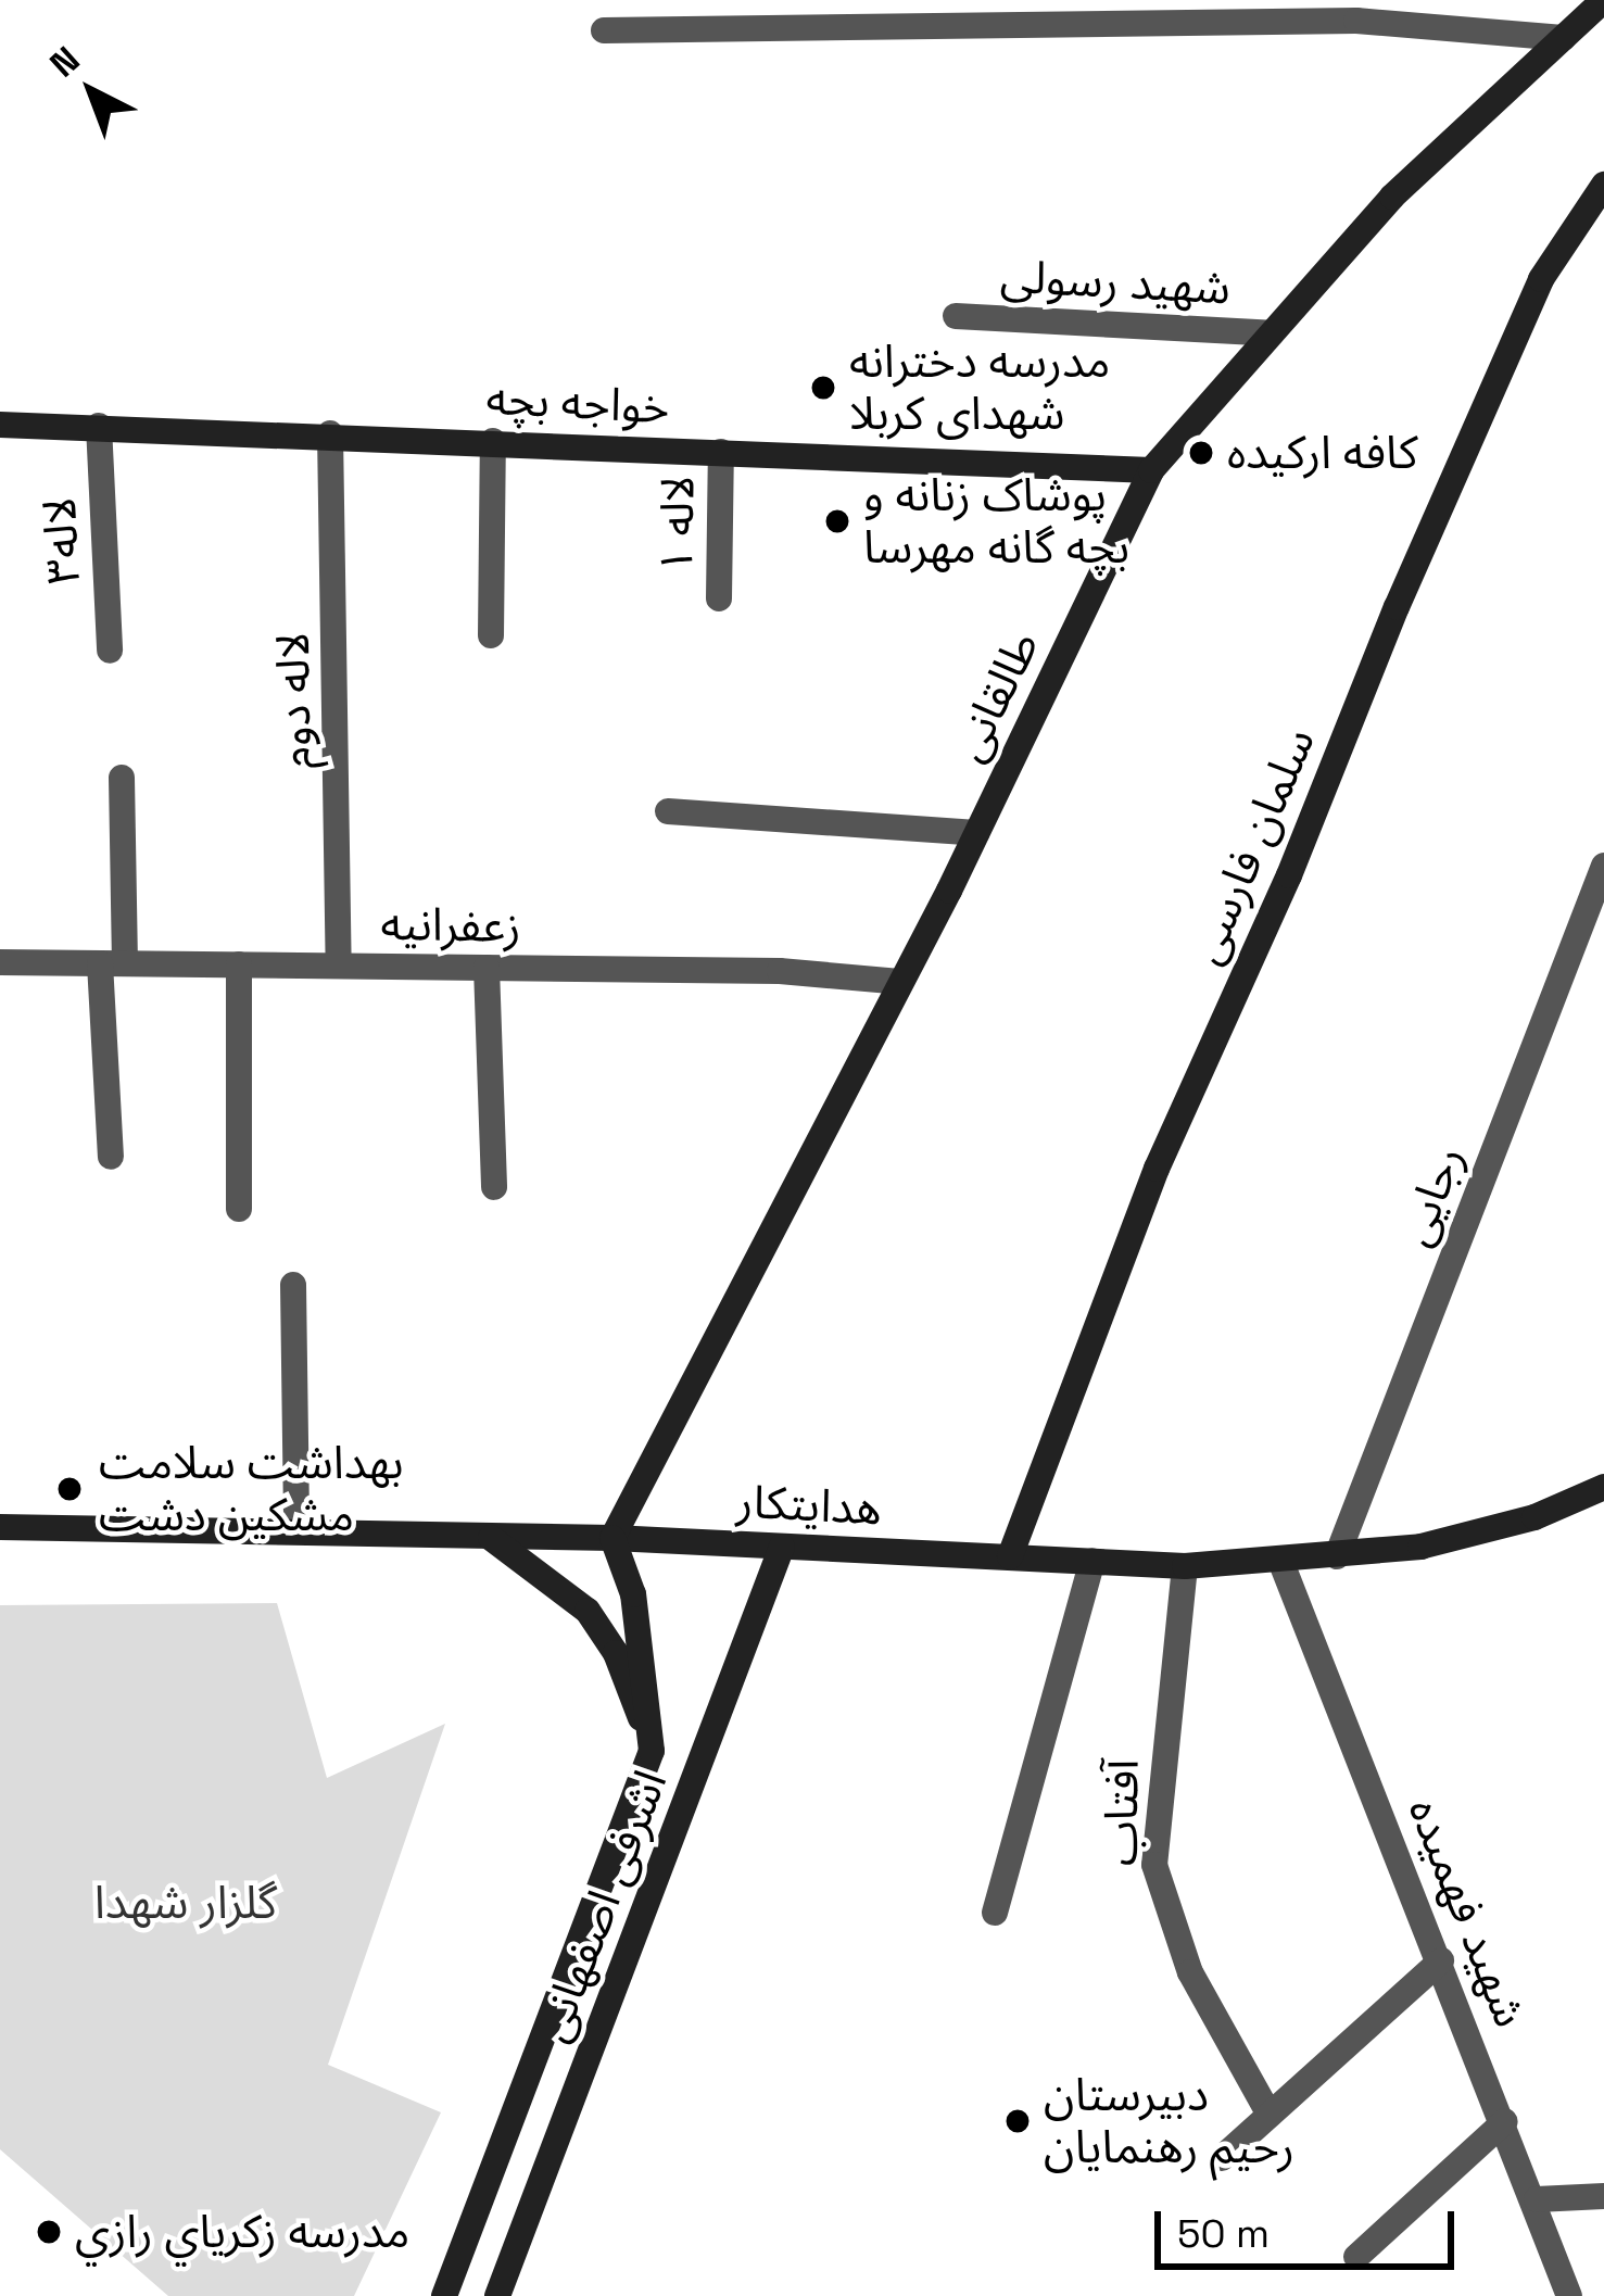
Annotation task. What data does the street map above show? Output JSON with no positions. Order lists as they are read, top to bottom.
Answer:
{
  "streets": {
    "street": [
      "شهید رسولی",
      "خواجه بچه",
      "لاله ۱",
      "لاله۳",
      "طالقانی",
      "لاله دوم",
      "سلمان فارسی",
      "زعفرانیه",
      "رجایی",
      "هدایتکار",
      "آفتاب",
      "اشرفی اصفهانی",
      "شهید فهمیده"
    ]
  },
  "crossings": [
    ["شهید رسولی", "طالقانی"],
    ["خواجه بچه", "لاله ۱"],
    ["خواجه بچه", "لاله۳"],
    ["خواجه بچه", "طالقانی"],
    ["خواجه بچه", "لاله دوم"],
    ["طالقانی", "زعفرانیه"],
    ["طالقانی", "هدایتکار"],
    ["طالقانی", "اشرفی اصفهانی"],
    ["لاله دوم", "زعفرانیه"],
    ["سلمان فارسی", "هدایتکار"],
    ["رجایی", "هدایتکار"],
    ["هدایتکار", "آفتاب"],
    ["هدایتکار", "اشرفی اصفهانی"],
    ["هدایتکار", "شهید فهمیده"]
  ],
  "parks": ["گلزار شهدا"],
  "places": [
    "مدرسه دخترانه شهدای کربلا",
    "کافه ارکیده",
    "پوشاک زنانه و بچه گانه مهرسا",
    "بهداشت سلامت مشکین دشت",
    "دبیرستان رحیم رهنمایان",
    "مدرسه زكرياي رازي"
  ],
  "scale_bar": "50 m",
  "north": "top left"
}
